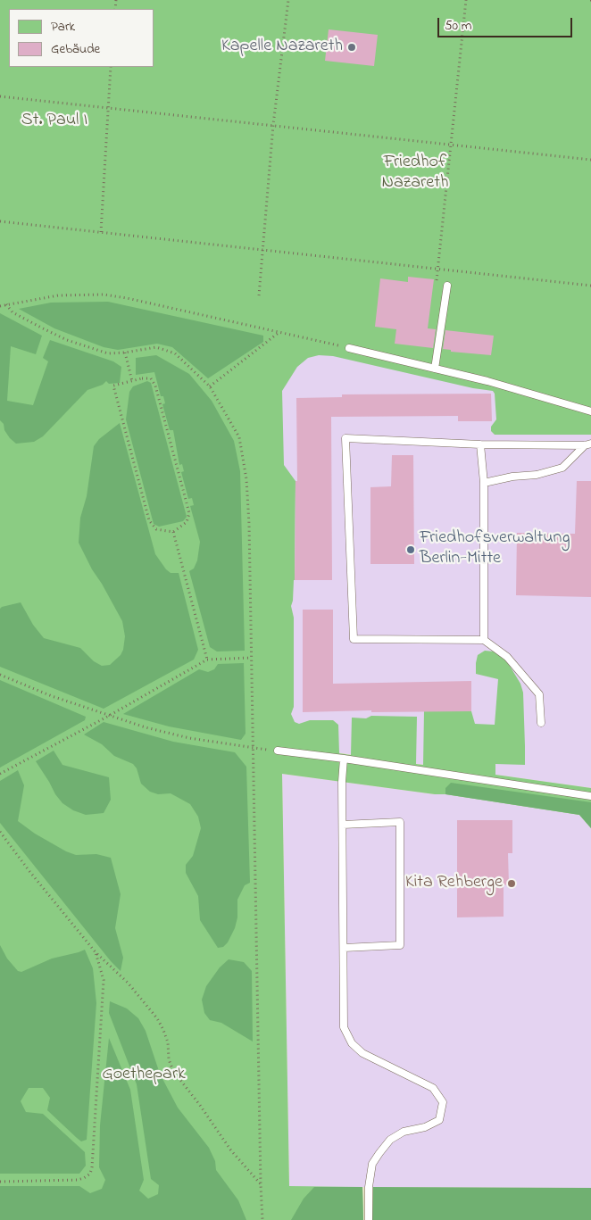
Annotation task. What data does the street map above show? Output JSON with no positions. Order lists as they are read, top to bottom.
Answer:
{
  "parks": ["St. Paul I", "Friedhof Nazareth", "Goethepark"],
  "places": ["Kapelle Nazareth", "Friedhofsverwaltung Berlin-Mitte", "Kita Rehberge"],
  "legend": ["Park", "Gebäude"],
  "scale_bar": "50 m"
}
